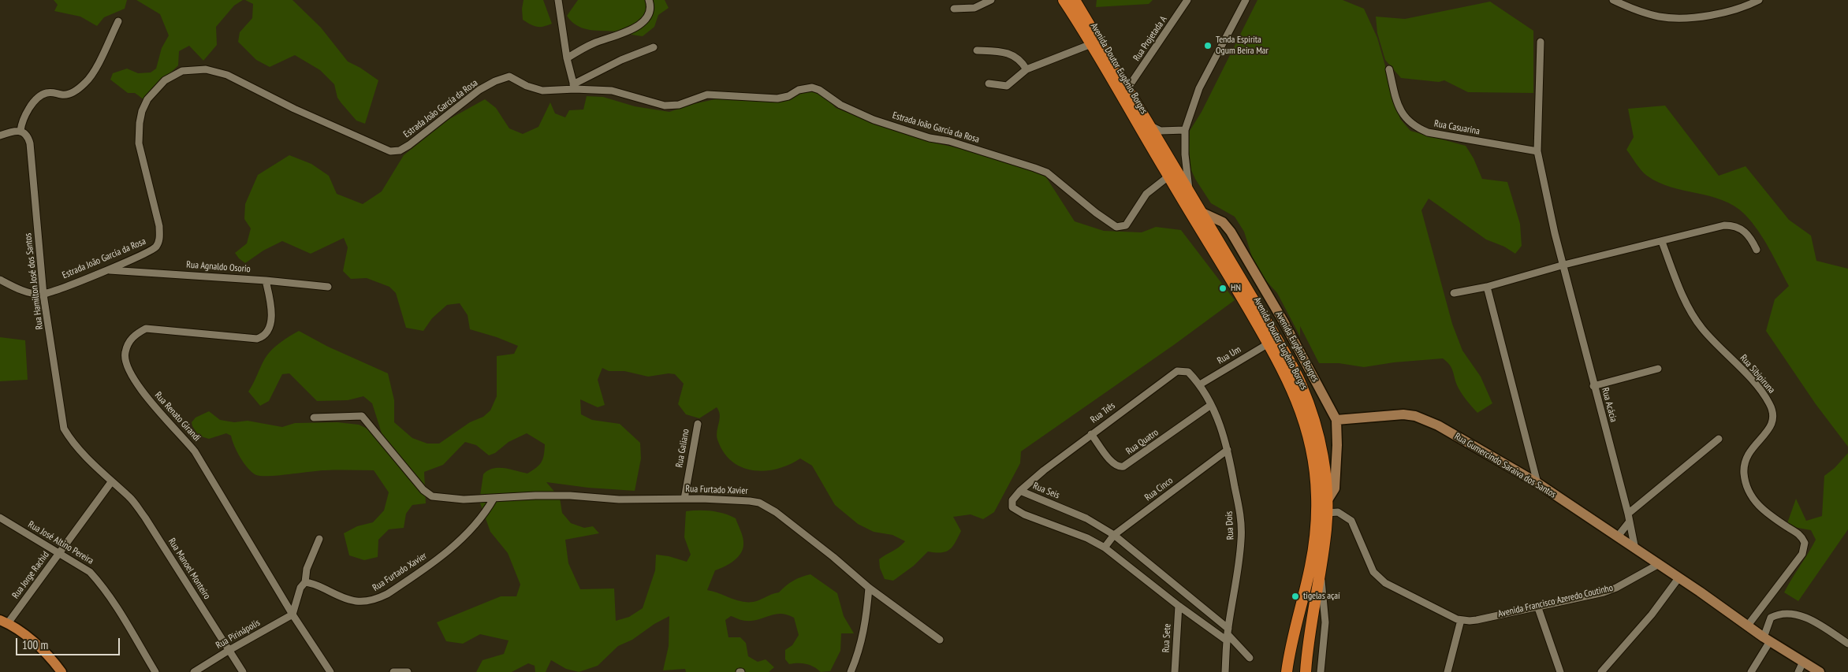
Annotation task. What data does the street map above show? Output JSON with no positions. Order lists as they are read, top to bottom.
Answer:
{
  "streets": {
    "highway": ["Avenida Doutor Eugênio Borges"],
    "main road": ["Avenida Eugênio Borges", "Rua Gumercindo Saraiva dos Santos"],
    "street": [
      "Rua Projetada A",
      "Estrada João García da Rosa",
      "Rua Casuarina",
      "Rua Agnaldo Osorio",
      "Rua Hamilton José dos Santos",
      "Rua Um",
      "Rua Sibipiruna",
      "Rua Acácia",
      "Rua Três",
      "Rua Renato Girandi",
      "Rua Quatro",
      "Rua Galiano",
      "Rua Cinco",
      "Rua Furtado Xavier",
      "Rua Seis",
      "Rua Dois",
      "Rua José Altino Pereira",
      "Rua Manoel Monteiro",
      "Rua Jorge Rachid",
      "Avenida Francisco Azeredo Coutinho",
      "Rua Pirinápolis",
      "Rua Sete"
    ]
  },
  "crossings": [
    ["Rua Projetada A", "Avenida Doutor Eugênio Borges"],
    ["Avenida Doutor Eugênio Borges", "Estrada João García da Rosa"],
    ["Avenida Doutor Eugênio Borges", "Avenida Eugênio Borges"],
    ["Avenida Doutor Eugênio Borges", "Rua Um"],
    ["Avenida Doutor Eugênio Borges", "Avenida Francisco Azeredo Coutinho"],
    ["Estrada João García da Rosa", "Rua Agnaldo Osorio"],
    ["Estrada João García da Rosa", "Rua Hamilton José dos Santos"],
    ["Rua Agnaldo Osorio", "Rua Renato Girandi"],
    ["Rua Hamilton José dos Santos", "Rua Manoel Monteiro"],
    ["Rua Hamilton José dos Santos", "Rua Jorge Rachid"],
    ["Avenida Eugênio Borges", "Rua Gumercindo Saraiva dos Santos"],
    ["Rua Um", "Rua Três"],
    ["Rua Um", "Rua Dois"],
    ["Rua Acácia", "Rua Gumercindo Saraiva dos Santos"],
    ["Rua Três", "Rua Quatro"],
    ["Rua Três", "Rua Seis"],
    ["Rua Três", "Rua Dois"],
    ["Rua Renato Girandi", "Rua Pirinápolis"],
    ["Rua Quatro", "Rua Dois"],
    ["Rua Galiano", "Rua Furtado Xavier"],
    ["Rua Gumercindo Saraiva dos Santos", "Avenida Francisco Azeredo Coutinho"],
    ["Rua Cinco", "Rua Seis"],
    ["Rua Cinco", "Rua Dois"],
    ["Rua Seis", "Rua Dois"],
    ["Rua Seis", "Rua Sete"],
    ["Rua José Altino Pereira", "Rua Jorge Rachid"],
    ["Rua Manoel Monteiro", "Rua Jorge Rachid"],
    ["Rua Manoel Monteiro", "Rua Pirinápolis"]
  ],
  "places": ["Tenda Espirita Ogum Beira Mar", "HN", "tigelas açaí"],
  "scale_bar": "100 m"
}
